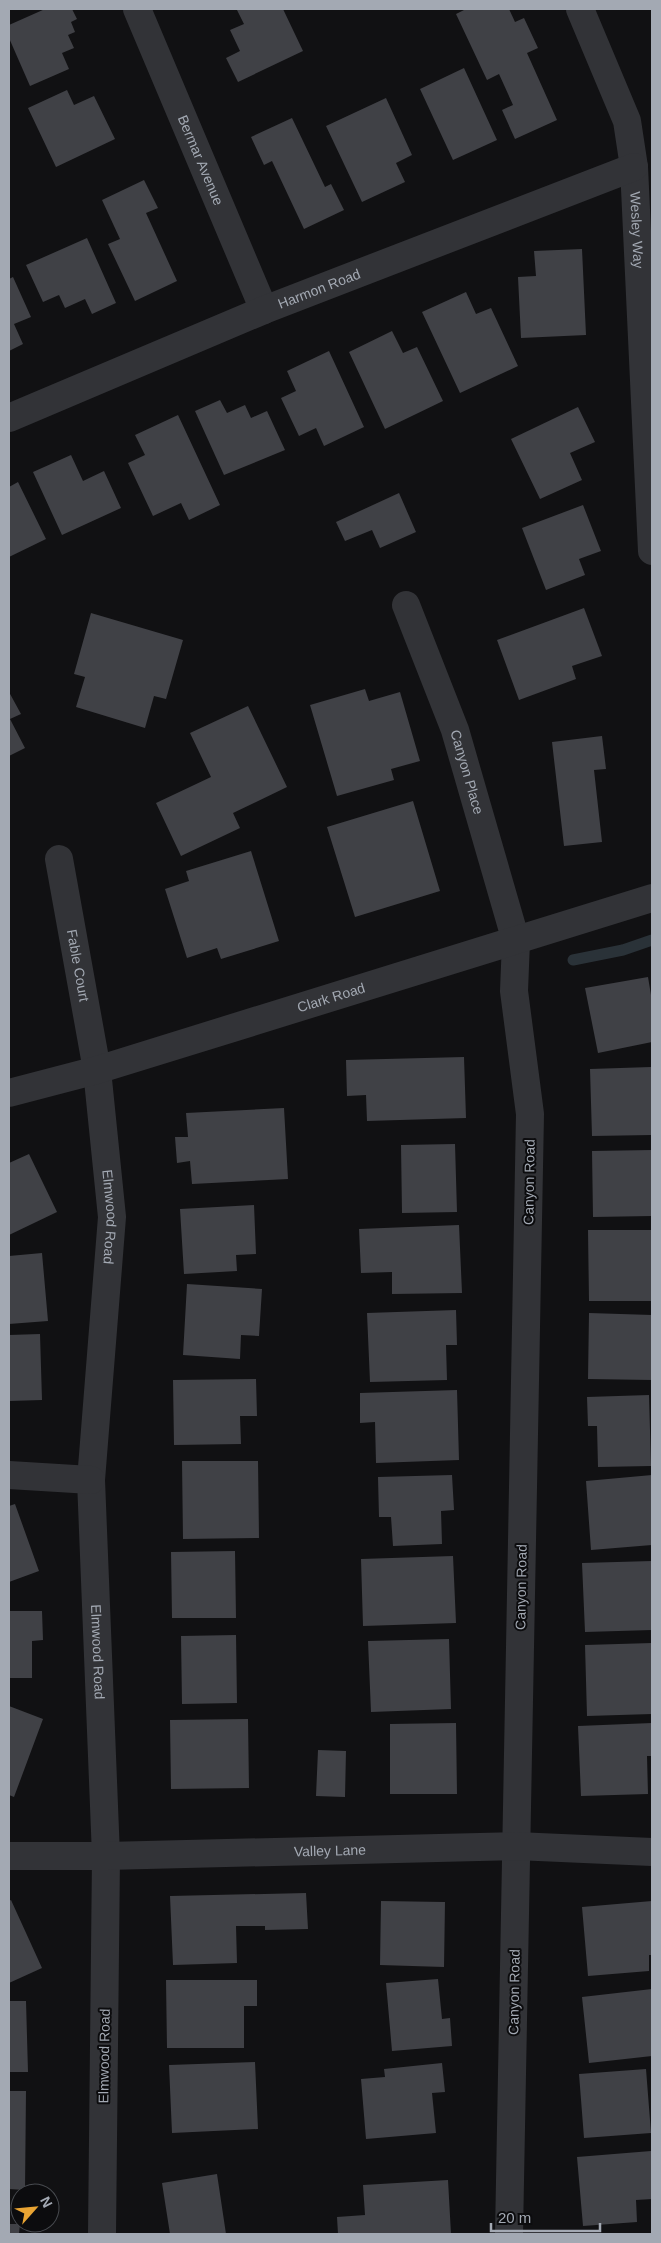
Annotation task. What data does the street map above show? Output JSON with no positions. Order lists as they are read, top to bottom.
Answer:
{
  "streets": {
    "street": [
      "Bermar Avenue",
      "Wesley Way",
      "Harmon Road",
      "Canyon Place",
      "Fable Court",
      "Clark Road",
      "Canyon Road",
      "Elmwood Road",
      "Valley Lane"
    ]
  },
  "crossings": [
    ["Bermar Avenue", "Harmon Road"],
    ["Wesley Way", "Harmon Road"],
    ["Canyon Place", "Clark Road"],
    ["Canyon Place", "Canyon Road"],
    ["Fable Court", "Clark Road"],
    ["Fable Court", "Elmwood Road"],
    ["Clark Road", "Canyon Road"],
    ["Clark Road", "Elmwood Road"],
    ["Canyon Road", "Valley Lane"],
    ["Elmwood Road", "Valley Lane"]
  ],
  "scale_bar": "20 m",
  "north": "top right"
}
